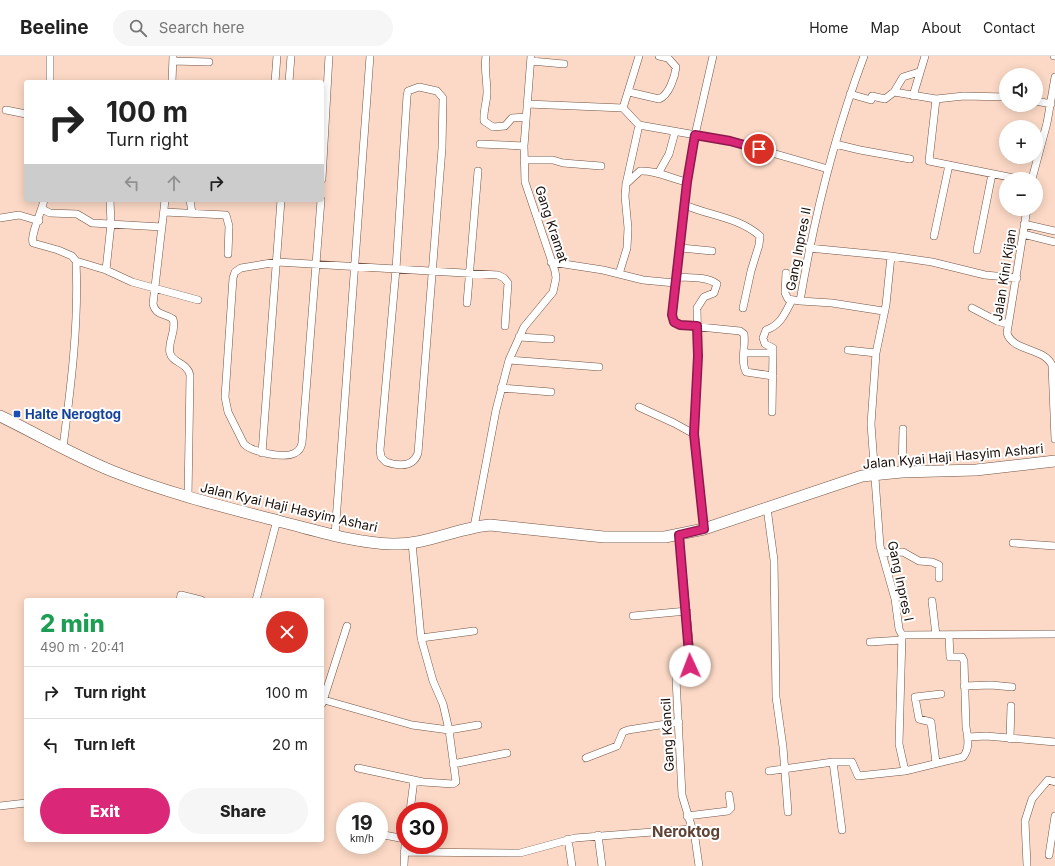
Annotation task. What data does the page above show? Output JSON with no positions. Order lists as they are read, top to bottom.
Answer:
{
  "streets": {
    "main road": ["Jalan Kyai Haji Hasyim Ashari"],
    "street": [
      "Gang Kramat",
      "Gang Inpres II",
      "Jalan Kini Kijan",
      "Gang Inpres I",
      "Gang Kancil"
    ]
  },
  "crossings": [
    ["Gang Kramat", "Jalan Kyai Haji Hasyim Ashari"],
    ["Jalan Kyai Haji Hasyim Ashari", "Gang Inpres I"],
    ["Jalan Kyai Haji Hasyim Ashari", "Gang Kancil"]
  ],
  "districts": ["Neroktog"],
  "places": {
    "transit": ["Halte Nerogtog"]
  },
  "page": {
    "header": "Beeline",
    "search": "Search here",
    "nav": [
      "Home",
      "Map",
      "About",
      "Contact"
    ],
    "map_buttons": ["+", "−"],
    "turn": ["100 m", "Turn right"],
    "heading": ["2 min", "490 m · 20:41"],
    "list": [
      {
        "name": "Turn right",
        "value": "100 m"
      },
      {
        "name": "Turn left",
        "value": "20 m"
      }
    ],
    "buttons": ["Exit", "Share"],
    "speed": "19 km/h",
    "limit": "30"
  }
}
